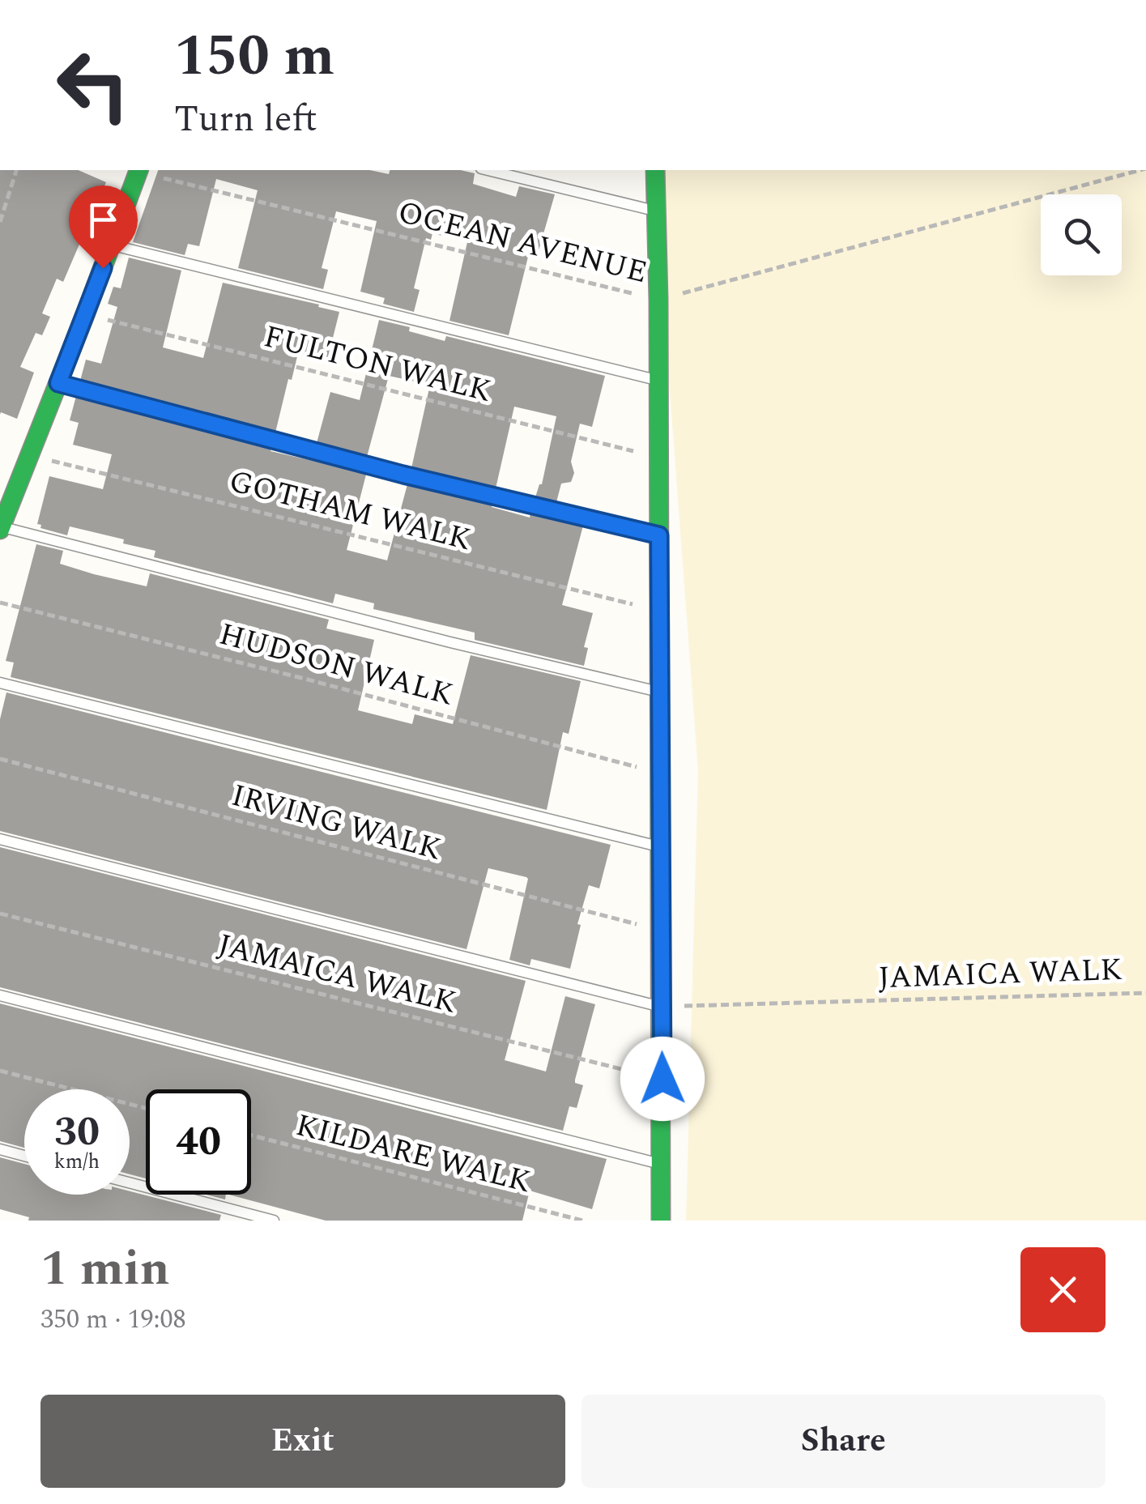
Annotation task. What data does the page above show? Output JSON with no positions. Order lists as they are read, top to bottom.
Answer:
{
  "streets": {
    "path": [
      "OCEAN AVENUE",
      "FULTON WALK",
      "GOTHAM WALK",
      "HUDSON WALK",
      "IRVING WALK",
      "JAMAICA WALK",
      "KILDARE WALK"
    ]
  },
  "page": {
    "turn": ["150 m", "Turn left"],
    "speed": "30 km/h",
    "limit": "40",
    "heading": ["1 min", "350 m · 19:08"],
    "buttons": ["Exit", "Share"]
  }
}
